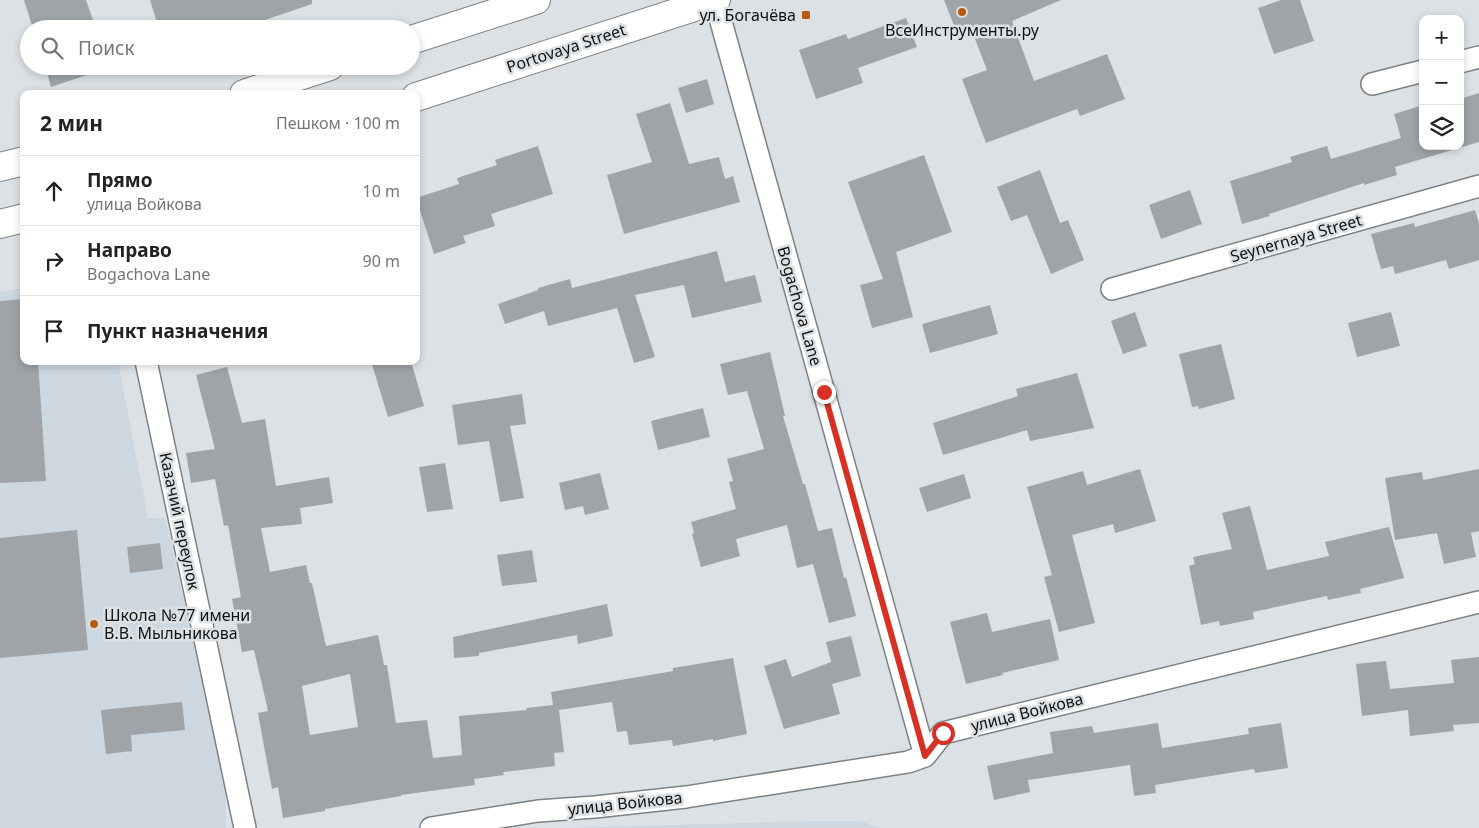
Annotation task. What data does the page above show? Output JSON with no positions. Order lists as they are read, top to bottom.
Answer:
{
  "streets": {
    "main road": ["Portovaya Street"],
    "street": [
      "Seynernaya Street",
      "Bogachova Lane",
      "Казачий переулок",
      "улица Войкова"
    ]
  },
  "crossings": [
    ["Portovaya Street", "Bogachova Lane"],
    ["Bogachova Lane", "улица Войкова"]
  ],
  "places": {
    "other": ["ВсеИнструменты.ру", "Школа №77 имени В.В. Мыльникова"],
    "transit": ["ул. Богачёва"]
  },
  "page": {
    "map_buttons": ["+", "−"],
    "search": "Поиск",
    "heading": ["2 мин", "Пешком · 100 m"],
    "list": [
      ["Прямо", "улица Войкова", "10 m"],
      ["Направо", "Bogachova Lane", "90 m"],
      "Пункт назначения"
    ]
  }
}
